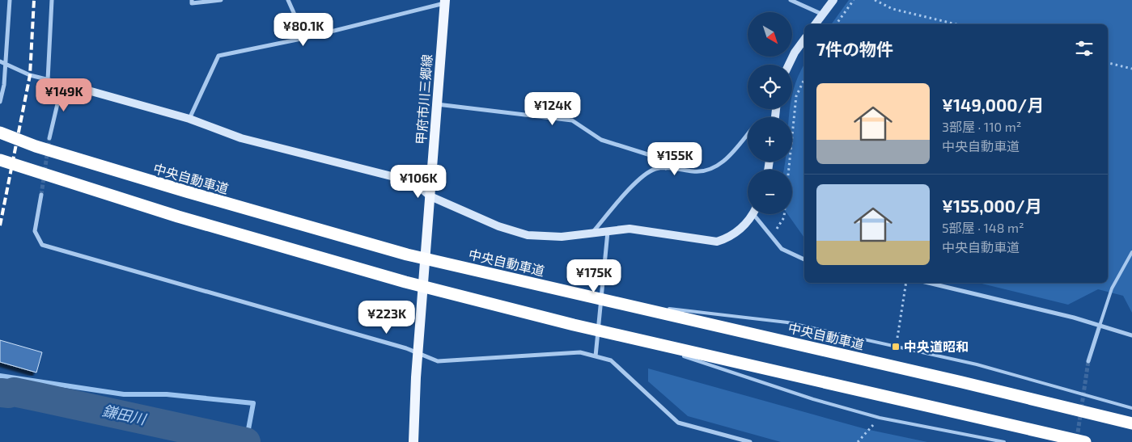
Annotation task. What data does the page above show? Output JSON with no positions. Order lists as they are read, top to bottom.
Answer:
{
  "streets": {
    "highway": ["中央自動車道"],
    "main road": ["甲府市川三郷線"]
  },
  "water": ["鎌田川"],
  "places": {
    "transit": ["中央道昭和"]
  },
  "north": "bottom right",
  "page": {
    "map_buttons": ["+", "−"],
    "price": [
      "¥80.1K",
      "¥149K",
      "¥124K",
      "¥155K",
      "¥106K",
      "¥175K",
      "¥223K"
    ],
    "heading": "7件の物件",
    "list": [
      {
        "name": "¥149,000/月",
        "note": "3部屋 · 110 m² · 中央自動車道"
      },
      {
        "name": "¥155,000/月",
        "note": "5部屋 · 148 m² · 中央自動車道"
      }
    ]
  }
}
